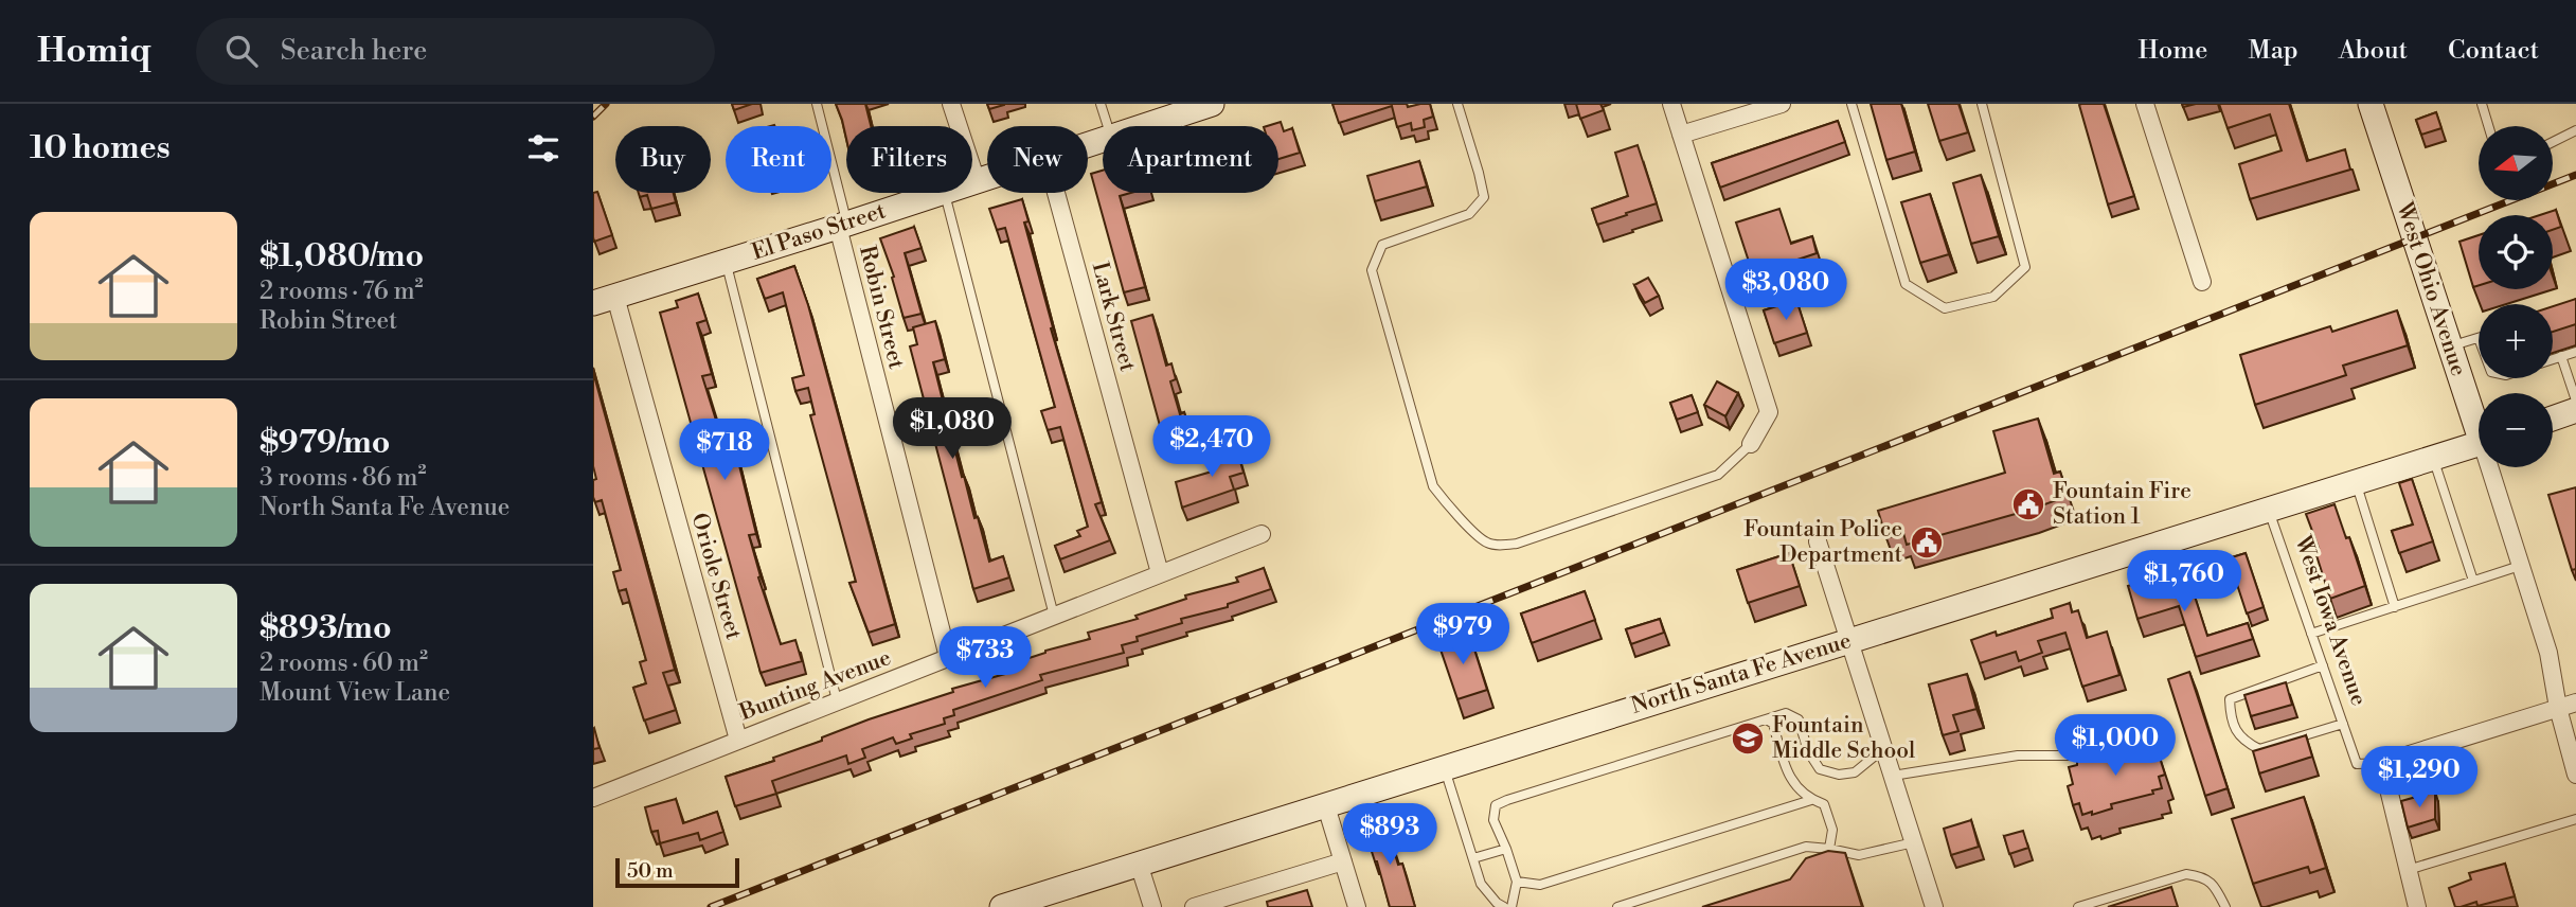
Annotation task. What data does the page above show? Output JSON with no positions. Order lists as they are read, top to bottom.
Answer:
{
  "streets": {
    "main road": ["El Paso Street", "West Ohio Avenue", "North Santa Fe Avenue"],
    "street": [
      "Robin Street",
      "Lark Street",
      "Oriole Street",
      "Bunting Avenue"
    ],
    "lane": ["West Iowa Avenue"]
  },
  "crossings": [
    ["El Paso Street", "Robin Street"],
    ["El Paso Street", "Oriole Street"],
    ["Robin Street", "Bunting Avenue"],
    ["Lark Street", "Bunting Avenue"],
    ["Oriole Street", "Bunting Avenue"],
    ["West Iowa Avenue", "North Santa Fe Avenue"]
  ],
  "places": {
    "public building": ["Fountain Fire Station 1", "Fountain Police Department"],
    "school or university": ["Fountain Middle School"]
  },
  "scale_bar": "50 m",
  "north": "left",
  "page": {
    "header": "Homiq",
    "search": "Search here",
    "nav": [
      "Home",
      "Map",
      "About",
      "Contact"
    ],
    "heading": "10 homes",
    "map_buttons": ["+", "−"],
    "chip": [
      "Buy",
      "Rent",
      "Filters",
      "New",
      "Apartment"
    ],
    "list": [
      {
        "name": "$1,080/mo",
        "note": "2 rooms · 76 m² · Robin Street"
      },
      {
        "name": "$979/mo",
        "note": "3 rooms · 86 m² · North Santa Fe Avenue"
      },
      {
        "name": "$893/mo",
        "note": "2 rooms · 60 m² · Mount View Lane"
      }
    ],
    "price": [
      "$3,080",
      "$1,080",
      "$2,470",
      "$718",
      "$1,760",
      "$979",
      "$733",
      "$1,000",
      "$1,290",
      "$893"
    ],
    "scale": "50 m"
  }
}
